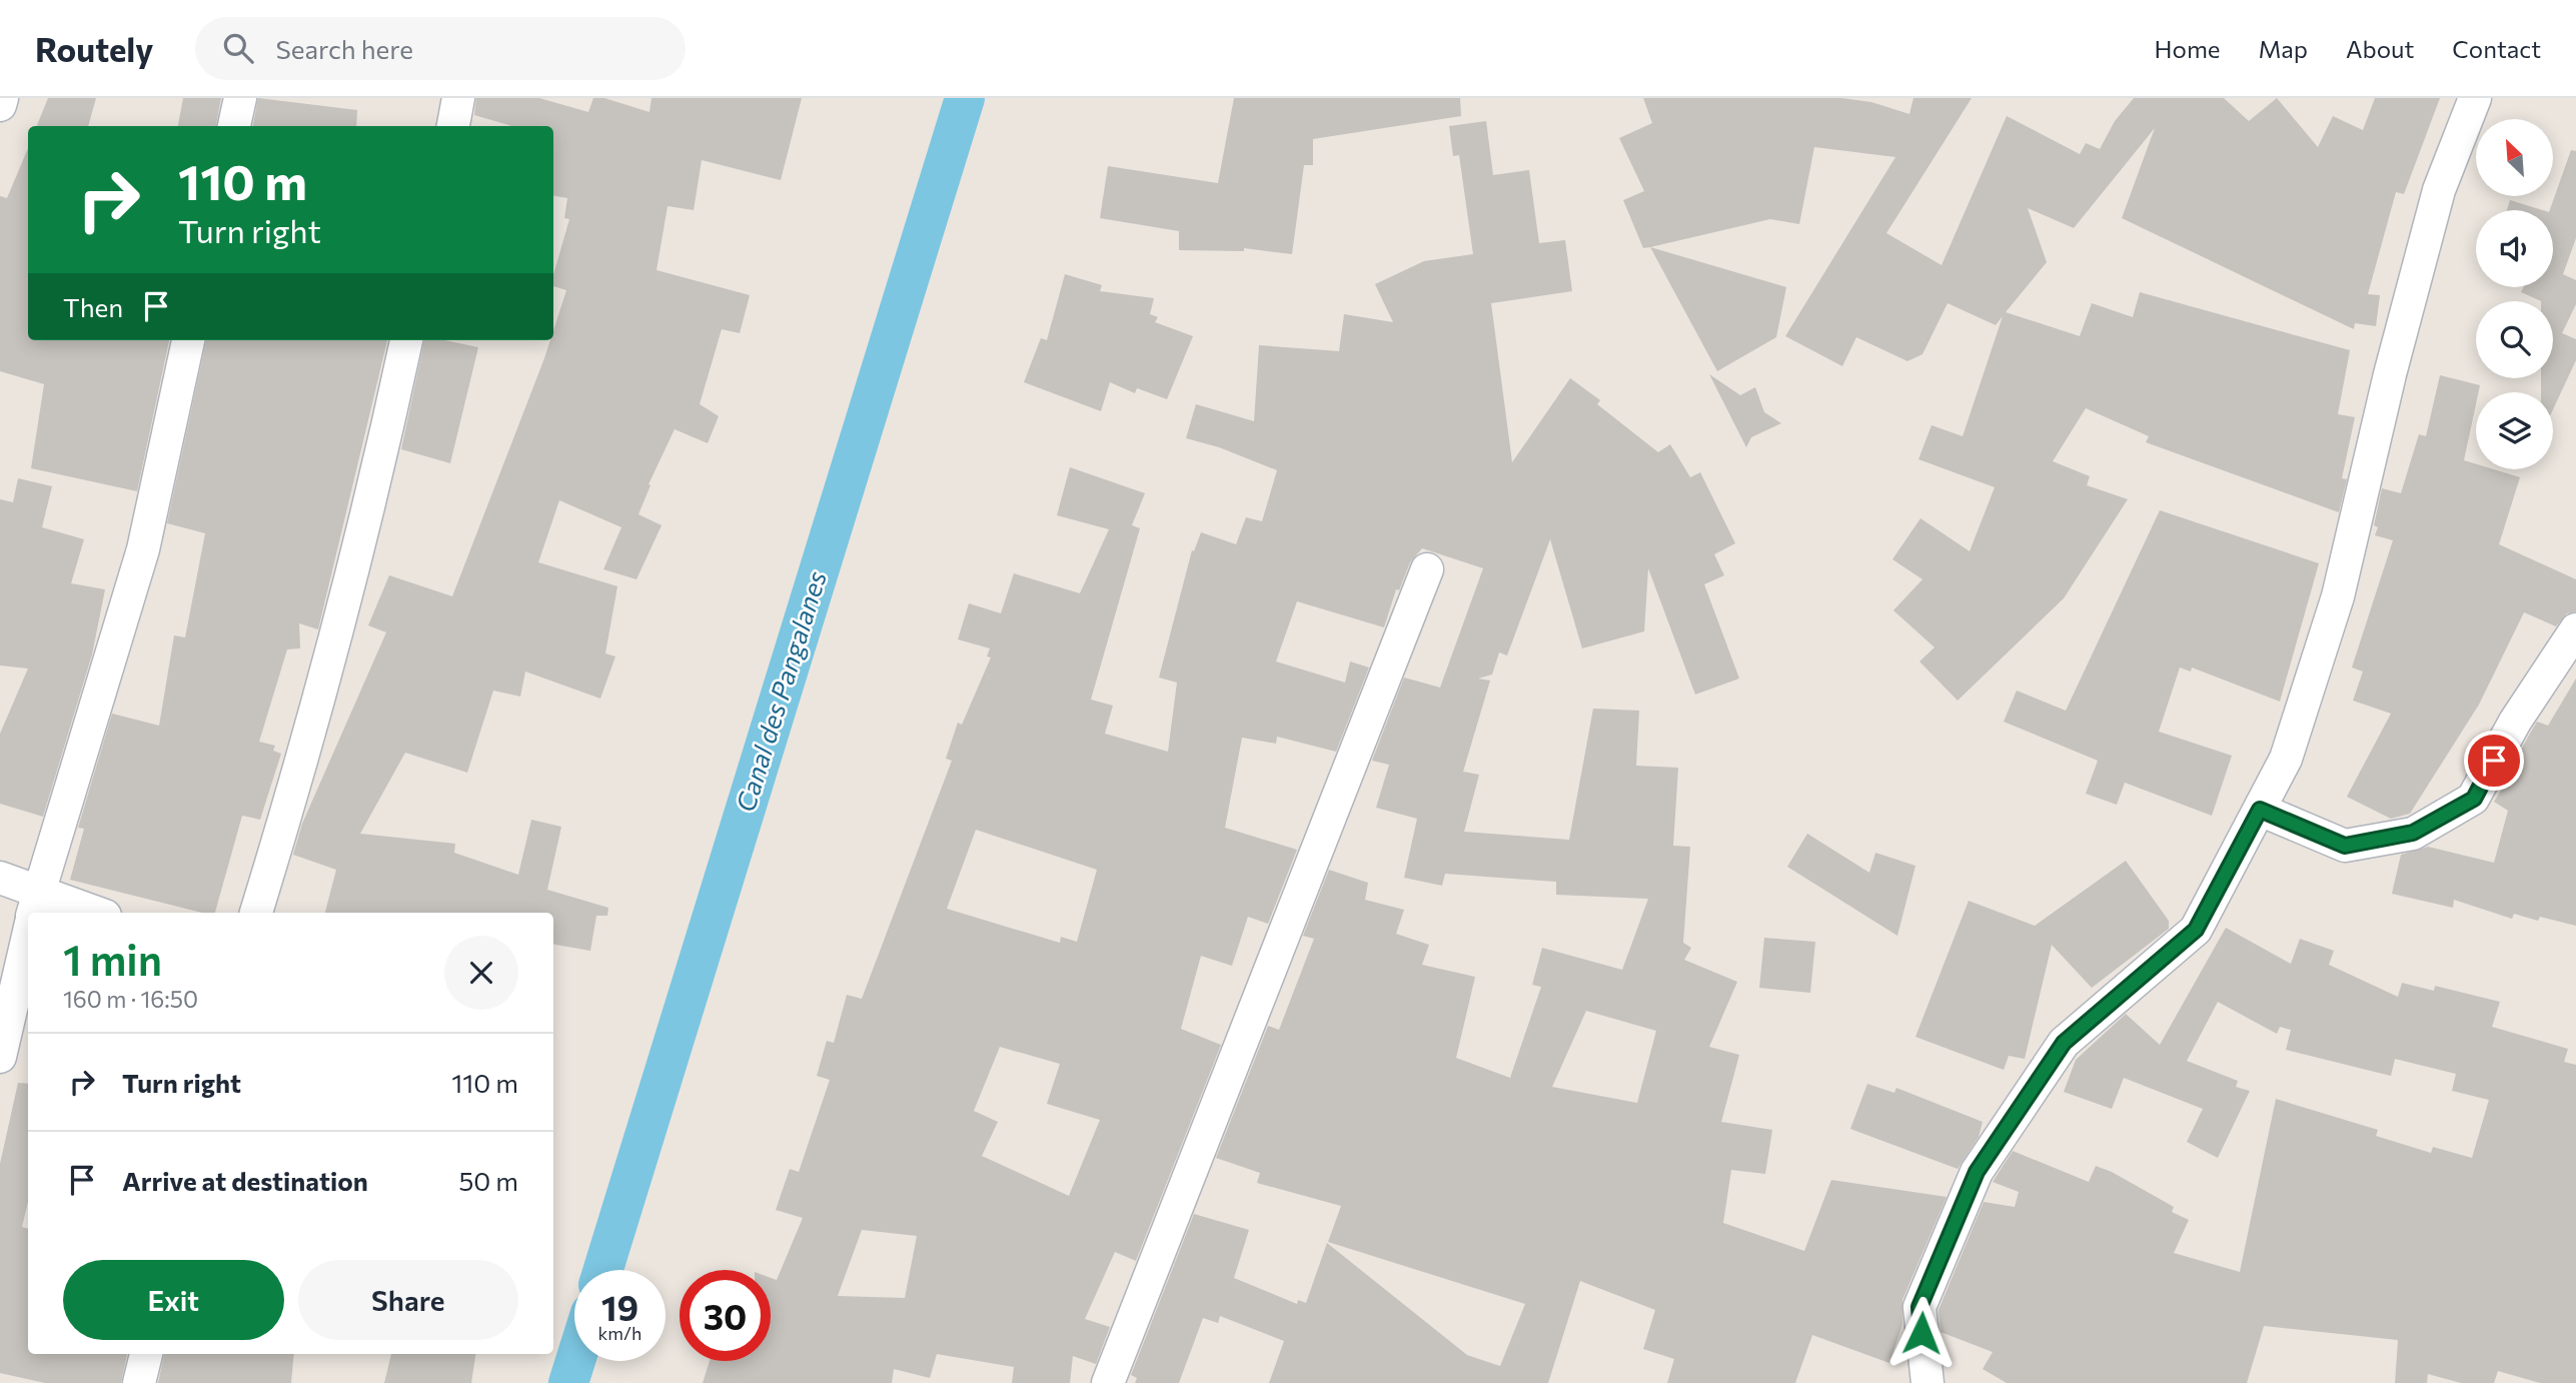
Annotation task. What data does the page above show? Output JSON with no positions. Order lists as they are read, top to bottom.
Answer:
{
  "water": ["Canal des Pangalanes"],
  "north": "top left",
  "page": {
    "header": "Routely",
    "search": "Search here",
    "nav": [
      "Home",
      "Map",
      "About",
      "Contact"
    ],
    "turn": ["110 m", "Turn right"],
    "then": "Then",
    "heading": ["1 min", "160 m · 16:50"],
    "list": [
      {
        "name": "Turn right",
        "value": "110 m"
      },
      {
        "name": "Arrive at destination",
        "value": "50 m"
      }
    ],
    "buttons": ["Exit", "Share"],
    "speed": "19 km/h",
    "limit": "30"
  }
}
